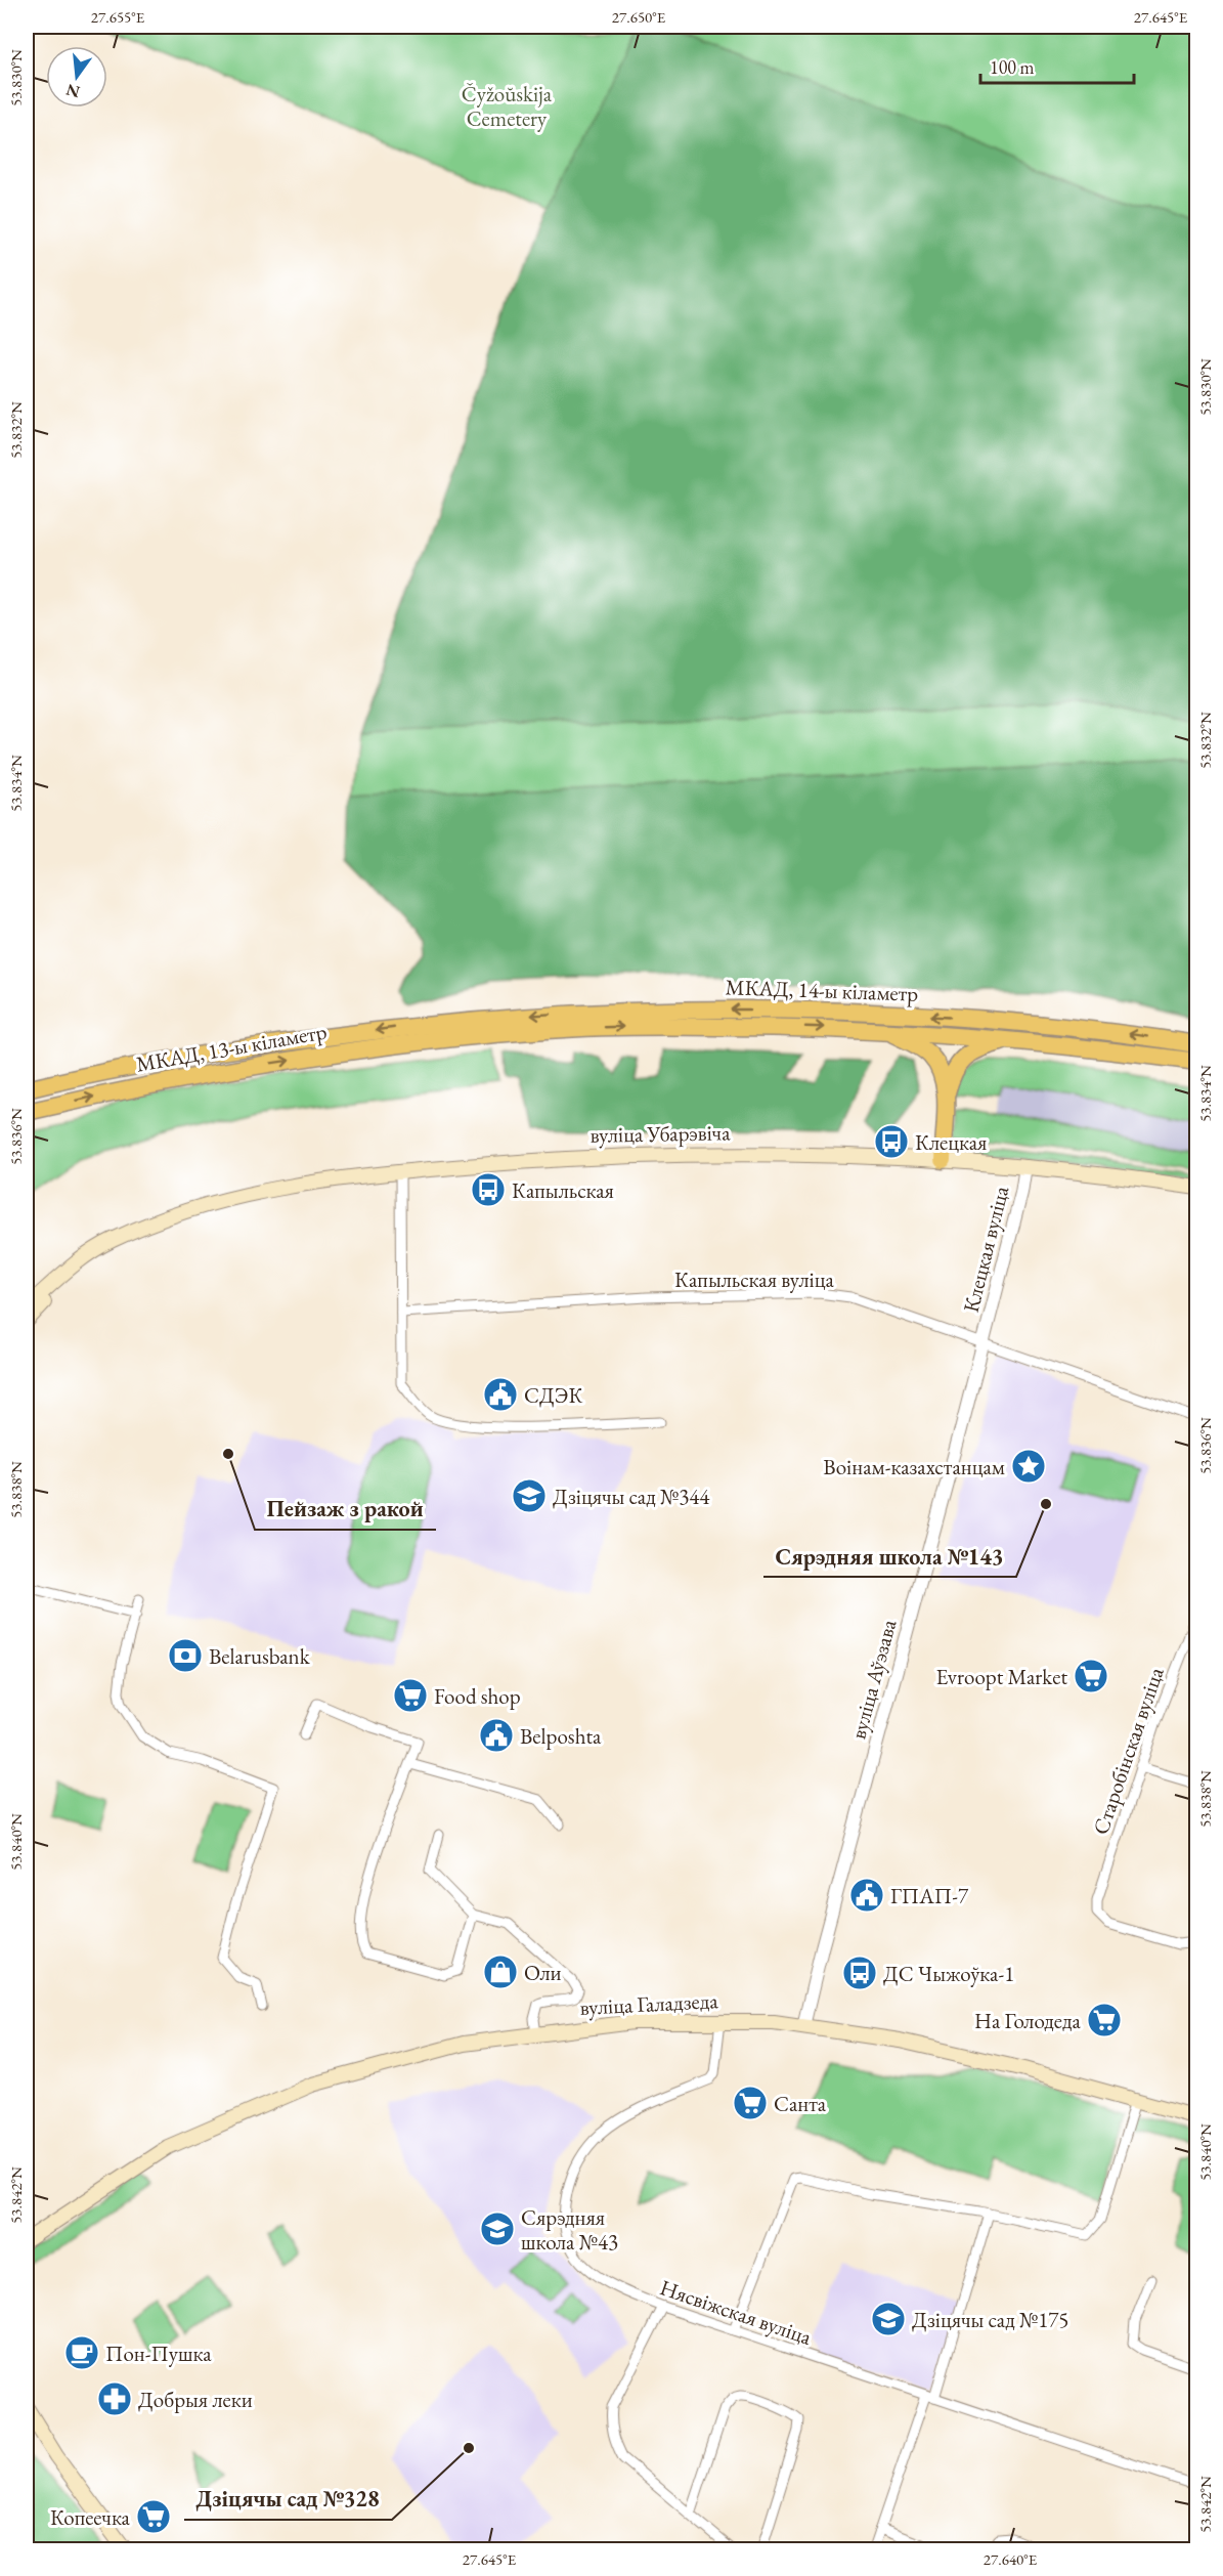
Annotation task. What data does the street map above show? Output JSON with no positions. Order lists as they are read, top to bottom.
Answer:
{
  "streets": {
    "highway": ["МКАД, 14-ы кіламетр", "МКАД, 13-ы кіламетр"],
    "main road": ["вуліца Убарэвіча", "вуліца Галадзеда"],
    "street": [
      "Клецкая вуліца",
      "Капыльская вуліца",
      "вуліца Аўэзава",
      "Старобінская вуліца",
      "Нясвіжская вуліца"
    ]
  },
  "crossings": [
    ["МКАД, 14-ы кіламетр", "МКАД, 13-ы кіламетр"],
    ["вуліца Убарэвіча", "Клецкая вуліца"],
    ["Клецкая вуліца", "Капыльская вуліца"],
    ["Клецкая вуліца", "вуліца Аўэзава"],
    ["Капыльская вуліца", "вуліца Аўэзава"],
    ["вуліца Аўэзава", "вуліца Галадзеда"],
    ["вуліца Галадзеда", "Нясвіжская вуліца"]
  ],
  "parks": ["Čyžoŭskija Cemetery"],
  "places": {
    "bus stop": ["Клецкая", "Капыльская", "ДС Чыжоўка-1"],
    "public building": ["СДЭК", "Belposhta", "ГПАП-7"],
    "other": ["Пейзаж з ракой", "Сярэдняя школа №143", "Дзіцячы сад №328"],
    "place": ["Воінам-казахстанцам"],
    "school or university": ["Дзіцячы сад №344", "Сярэдняя школа №43", "Дзіцячы сад №175"],
    "bank": ["Belarusbank"],
    "supermarket": [
      "Evroopt Market",
      "Food shop",
      "На Голодеда",
      "Санта",
      "Копеечка"
    ],
    "shop": ["Оли"],
    "cafe": ["Пон-Пушка"],
    "pharmacy": ["Добрыя леки"]
  },
  "scale_bar": "100 m",
  "north": "bottom",
  "coordinates": [
    "27.655°E",
    "27.650°E",
    "27.645°E",
    "53.830°N",
    "53.832°N",
    "53.834°N",
    "53.836°N",
    "53.838°N",
    "53.840°N",
    "53.842°N",
    "27.640°E"
  ]
}
